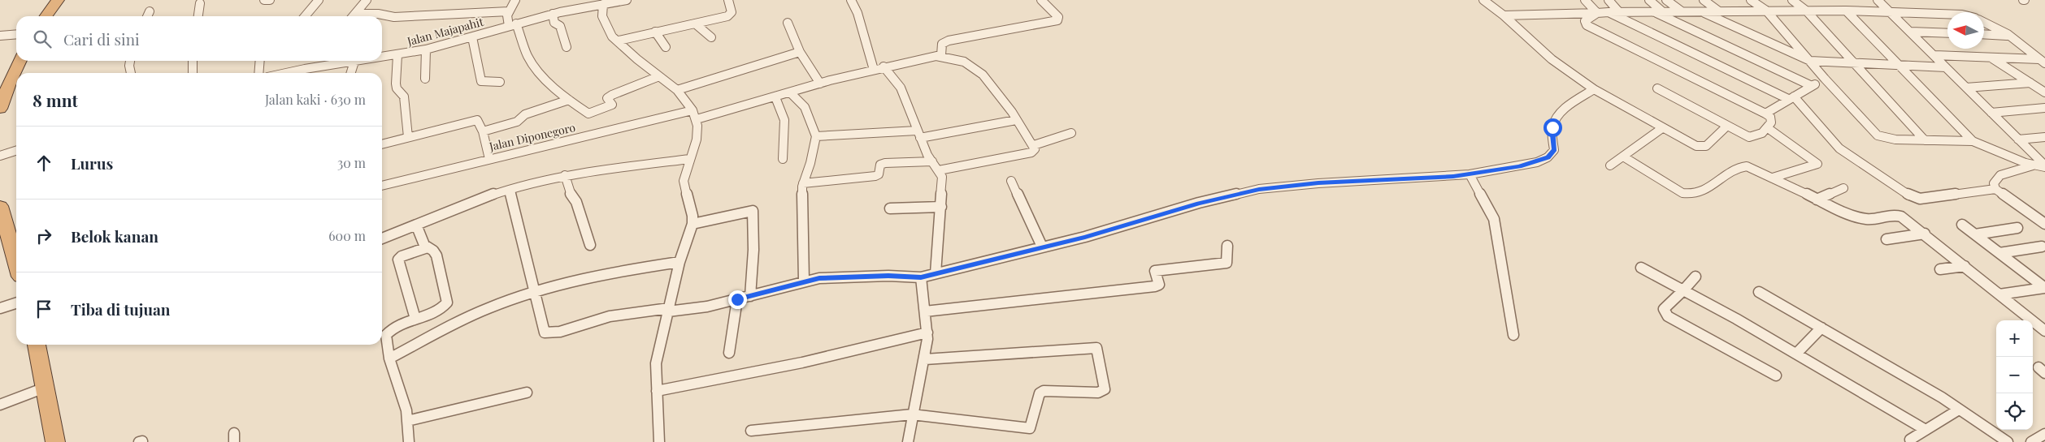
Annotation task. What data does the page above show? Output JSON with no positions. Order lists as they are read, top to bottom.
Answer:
{
  "streets": {
    "street": ["Jalan Majapahit", "Jalan Diponegoro"]
  },
  "north": "left",
  "page": {
    "search": "Cari di sini",
    "heading": ["8 mnt", "Jalan kaki · 630 m"],
    "list": [
      ["Lurus", "30 m"],
      ["Belok kanan", "600 m"],
      "Tiba di tujuan"
    ],
    "map_buttons": ["+", "−"]
  }
}
